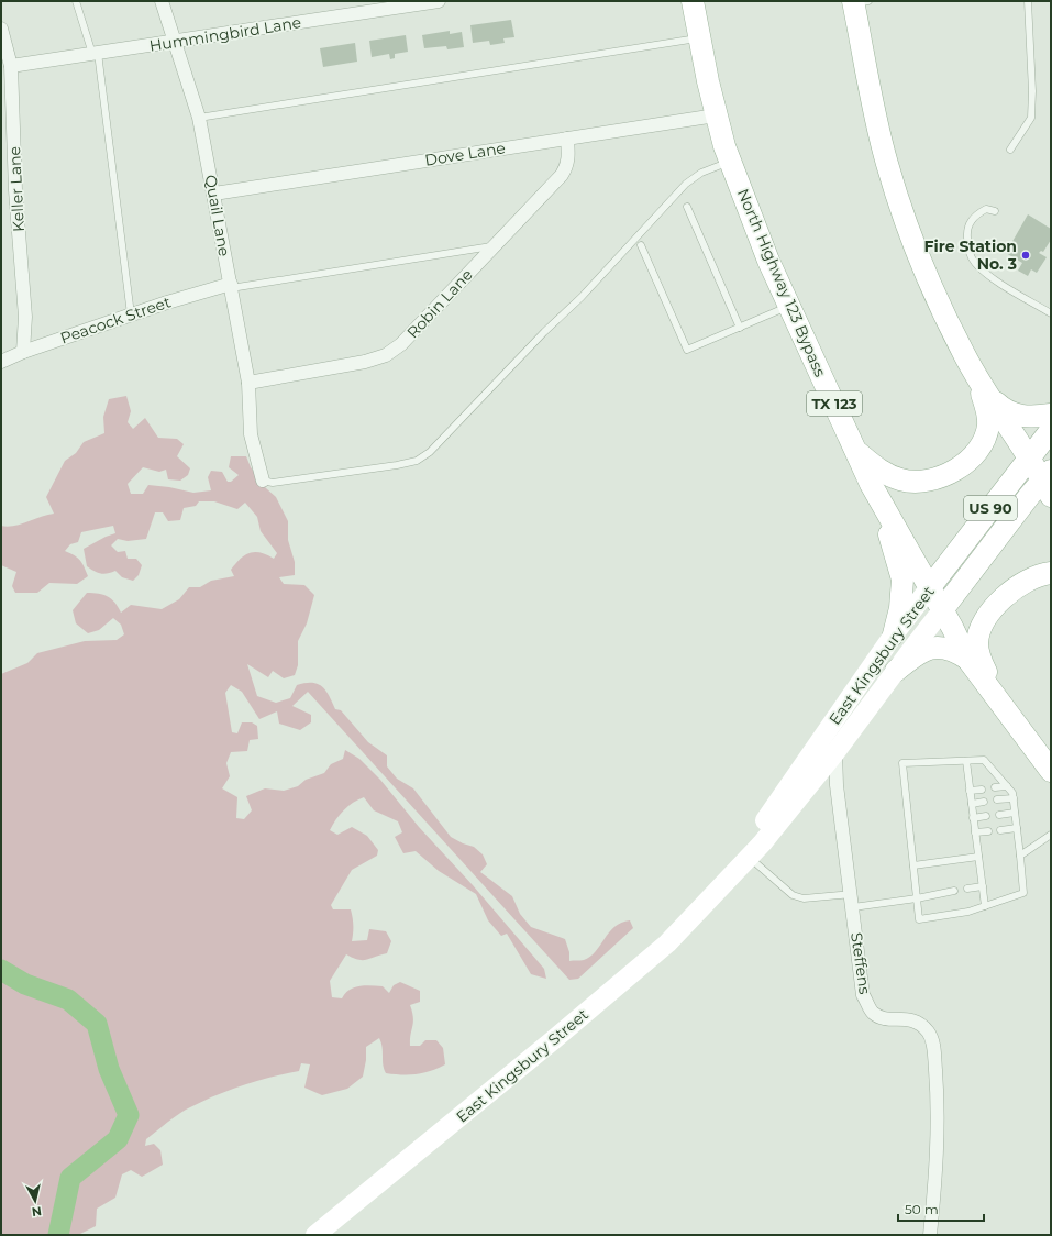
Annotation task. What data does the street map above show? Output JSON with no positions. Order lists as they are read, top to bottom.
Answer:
{
  "streets": {
    "main road": [
      "North Highway 123 Bypass",
      "TX 123",
      "US 90",
      "East Kingsbury Street"
    ],
    "street": [
      "Hummingbird Lane",
      "Dove Lane",
      "Keller Lane",
      "Quail Lane",
      "Robin Lane",
      "Peacock Street",
      "Steffens"
    ]
  },
  "crossings": [
    ["Hummingbird Lane", "Keller Lane"],
    ["Hummingbird Lane", "Quail Lane"],
    ["Dove Lane", "Quail Lane"],
    ["Dove Lane", "North Highway 123 Bypass"],
    ["Dove Lane", "Robin Lane"],
    ["Keller Lane", "Peacock Street"],
    ["Quail Lane", "Robin Lane"],
    ["Quail Lane", "Peacock Street"],
    ["North Highway 123 Bypass", "East Kingsbury Street"],
    ["East Kingsbury Street", "Steffens"]
  ],
  "places": ["Fire Station No. 3"],
  "scale_bar": "50 m",
  "north": "bottom"
}
